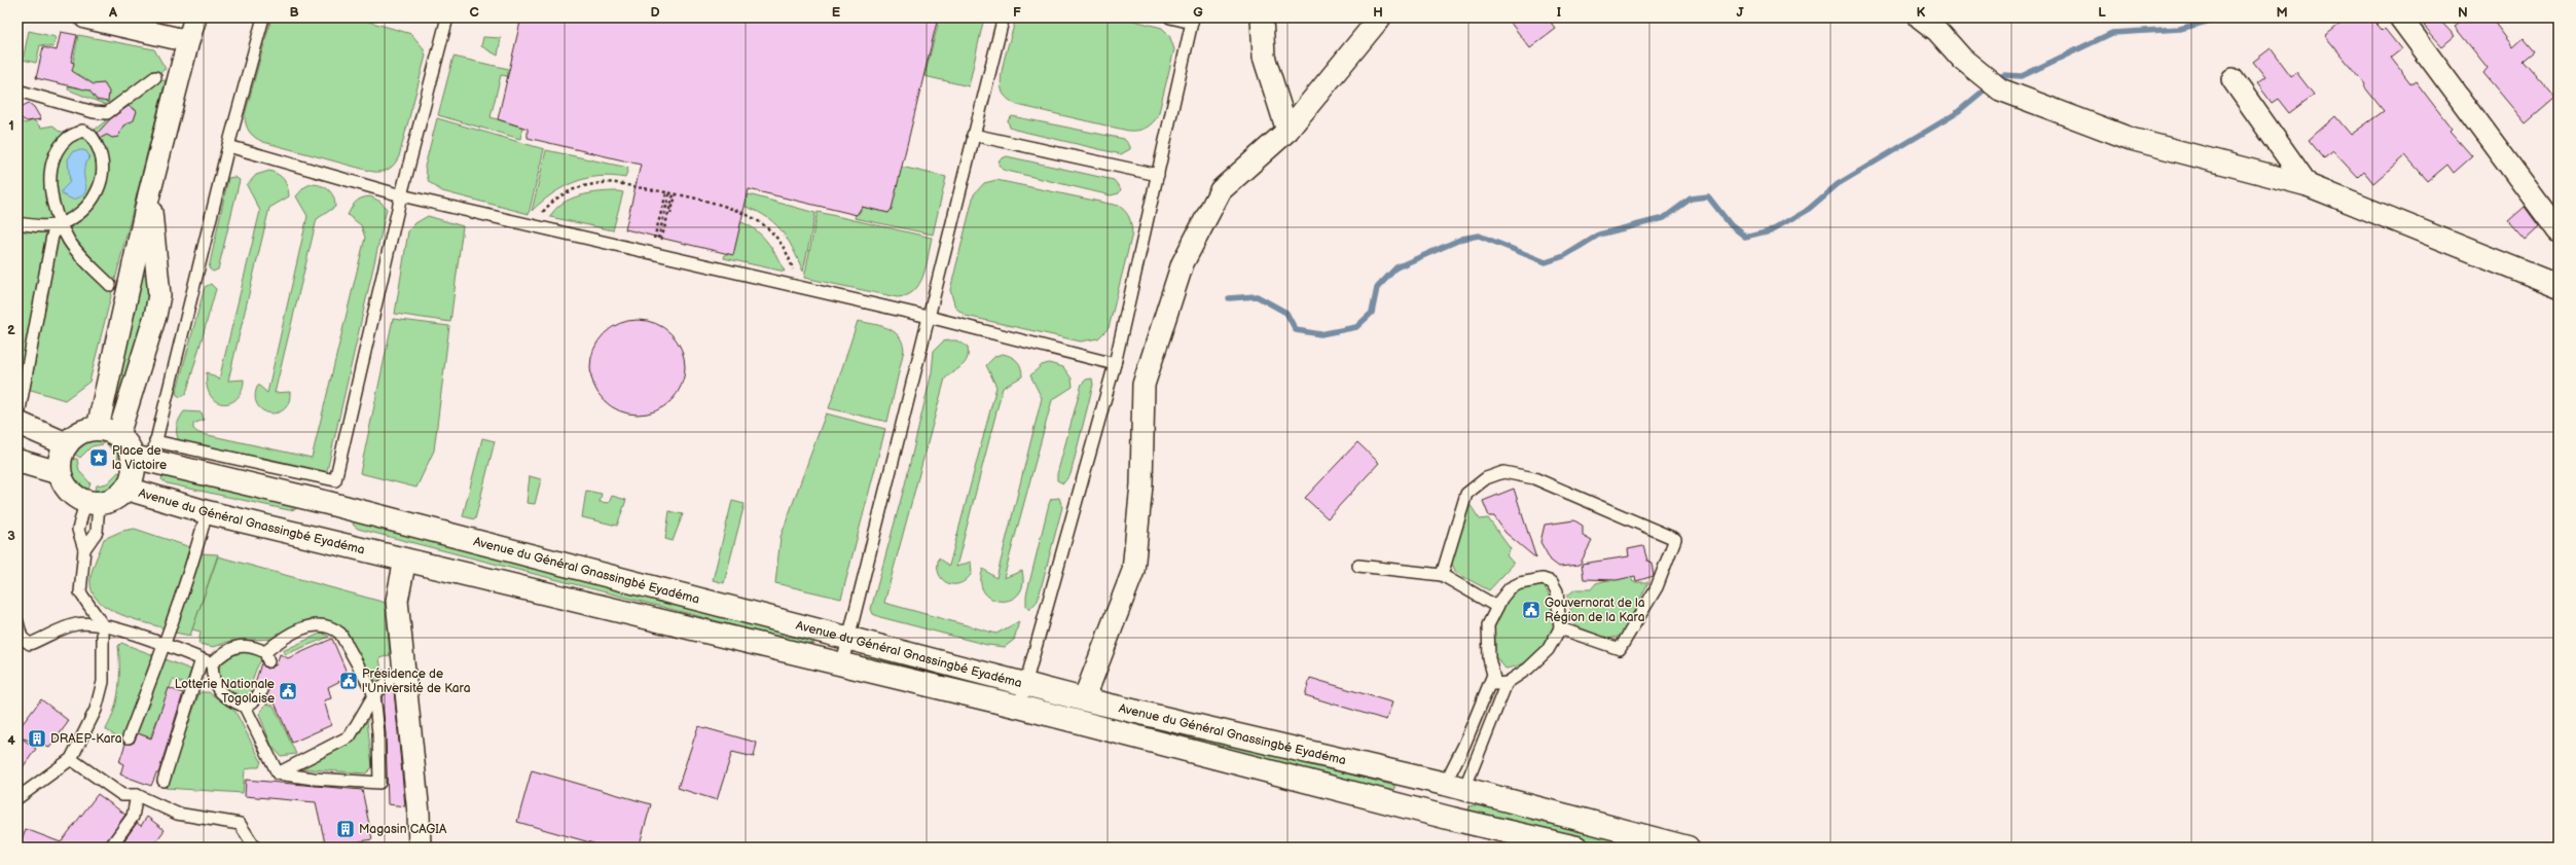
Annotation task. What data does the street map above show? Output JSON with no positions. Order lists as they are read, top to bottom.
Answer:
{
  "streets": {
    "main road": ["Avenue du Général Gnassingbé Eyadéma"]
  },
  "places": {
    "place": ["Place de la Victoire"],
    "public building": ["Gouvernorat de la Région de la Kara", "Présidence de l'Université de Kara", "Lotterie Nationale Togolaise"],
    "building": ["DRAEP-Kara", "Magasin CAGIA"]
  },
  "grid": {
    "columns": [
      "A",
      "B",
      "C",
      "D",
      "E",
      "F",
      "G",
      "H",
      "I",
      "J",
      "K",
      "L",
      "M",
      "N"
    ],
    "rows": [
      "1",
      "2",
      "3",
      "4"
    ]
  }
}
